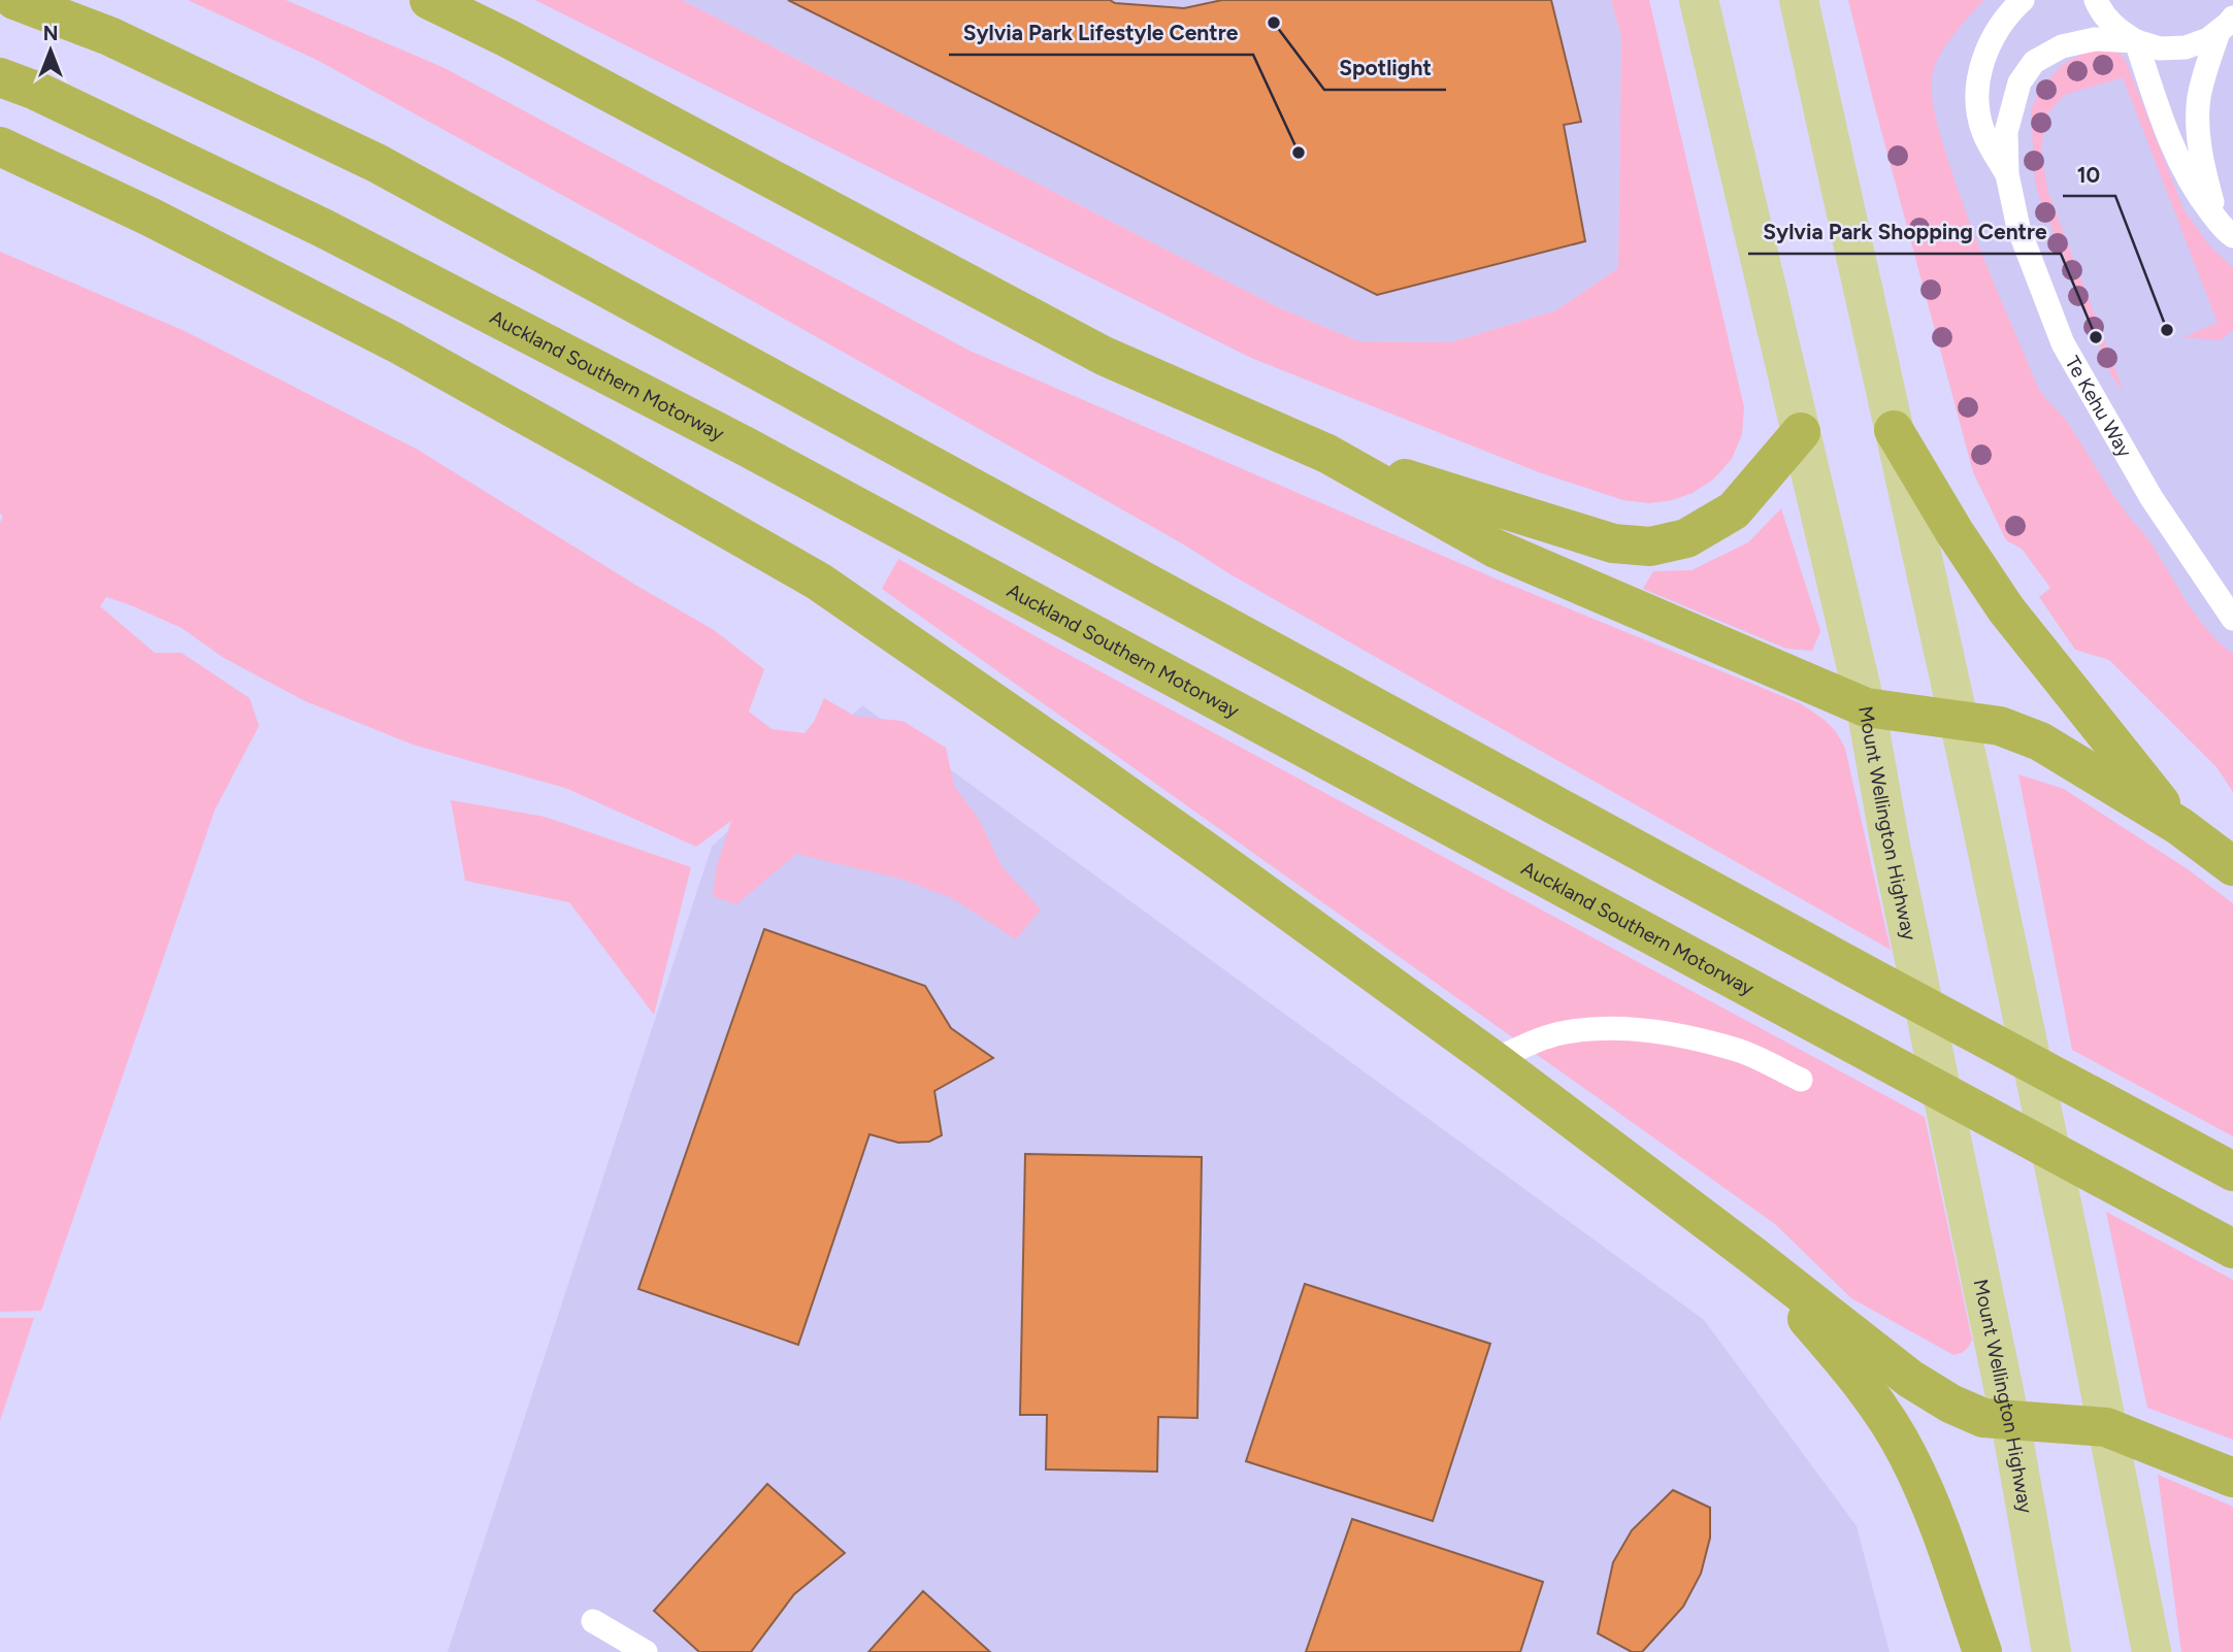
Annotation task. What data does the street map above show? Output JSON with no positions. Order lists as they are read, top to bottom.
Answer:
{
  "streets": {
    "highway": ["Auckland Southern Motorway"],
    "main road": ["Mount Wellington Highway"],
    "lane": ["Te Kehu Way"]
  },
  "places": [
    "Spotlight",
    "Sylvia Park Lifestyle Centre",
    "10",
    "Sylvia Park Shopping Centre"
  ],
  "north": "top"
}
